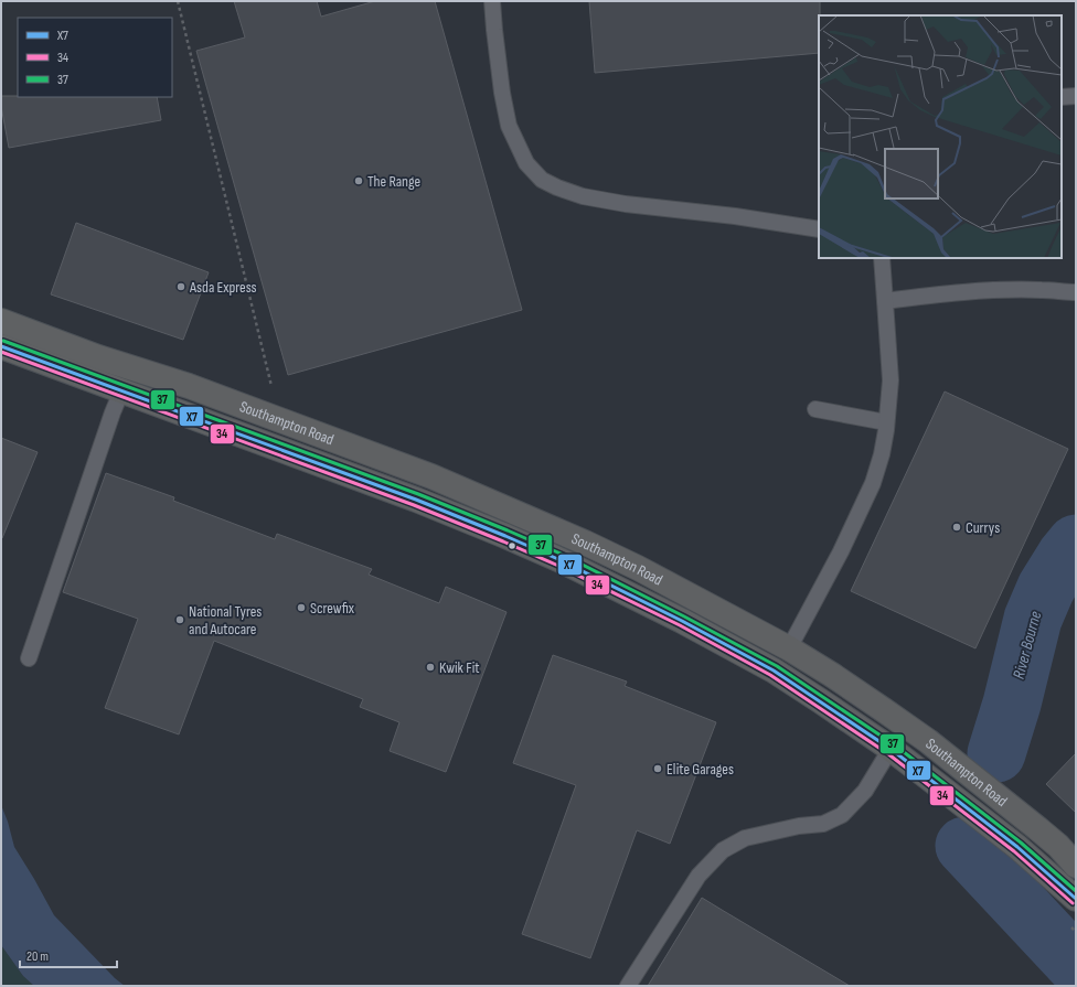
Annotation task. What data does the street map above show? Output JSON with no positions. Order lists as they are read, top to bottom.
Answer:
{
  "streets": {
    "highway": ["Southampton Road"]
  },
  "water": ["River Bourne"],
  "places": [
    "The Range",
    "Asda Express",
    "Currys",
    "Screwfix",
    "National Tyres and Autocare",
    "Kwik Fit",
    "Elite Garages"
  ],
  "lines": ["transit line 37", "transit line X7", "transit line 34"],
  "legend": ["X7", "34", "37"],
  "scale_bar": "20 m"
}
